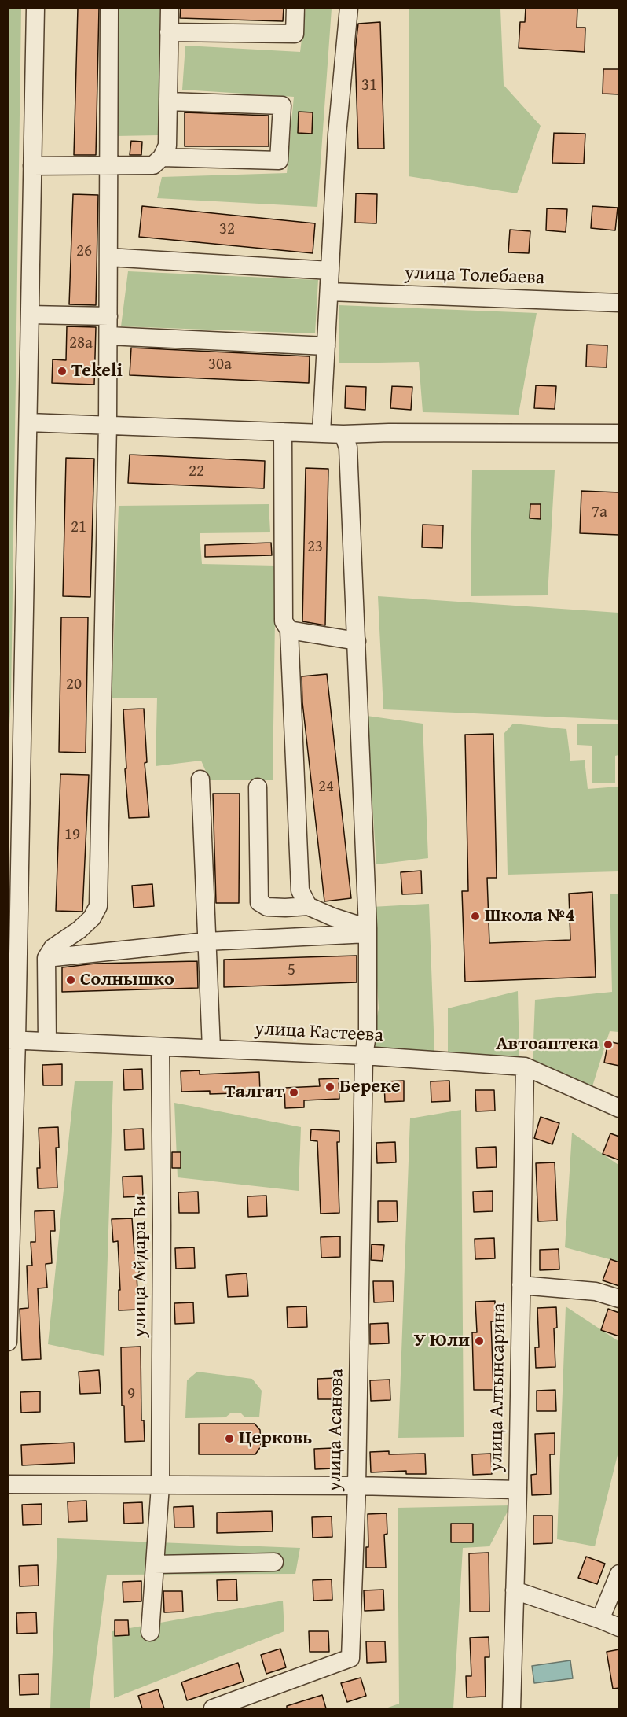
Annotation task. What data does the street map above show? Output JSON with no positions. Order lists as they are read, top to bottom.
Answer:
{
  "streets": {
    "street": [
      "улица Толебаева",
      "улица Кастеева",
      "улица Айдара Би",
      "улица Алтынсарина",
      "улица Асанова"
    ]
  },
  "crossings": [
    ["улица Кастеева", "улица Айдара Би"],
    ["улица Кастеева", "улица Алтынсарина"],
    ["улица Кастеева", "улица Асанова"]
  ],
  "places": [
    "Tekeli",
    "Школа №4",
    "Солнышко",
    "Автоаптека",
    "Береке",
    "Талгат",
    "У Юли",
    "Церковь"
  ],
  "house_numbers": [
    "31",
    "32",
    "26",
    "28а",
    "30а",
    "22",
    "7а",
    "21",
    "23",
    "20",
    "24",
    "19",
    "5",
    "9"
  ]
}
